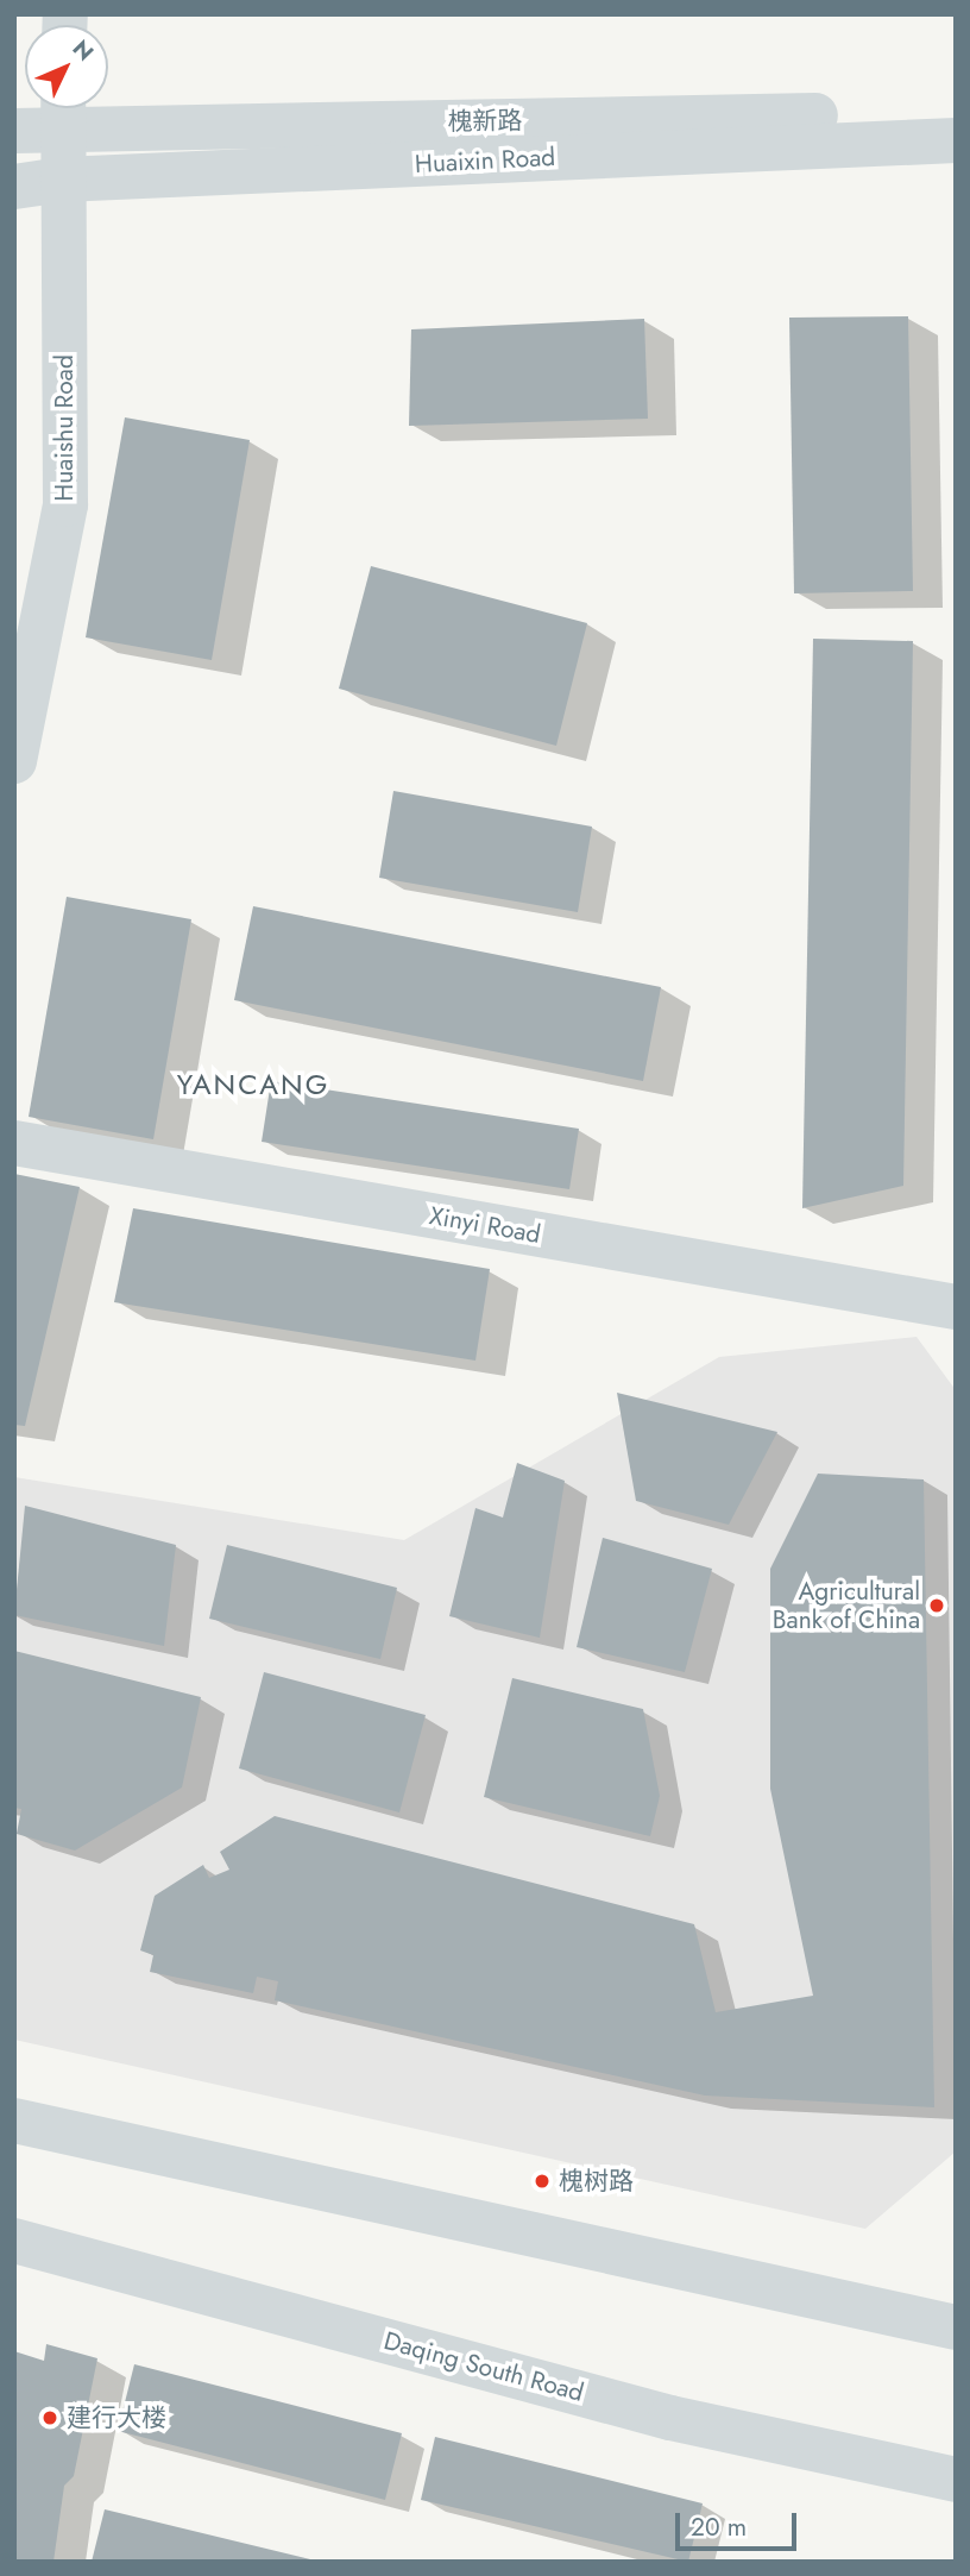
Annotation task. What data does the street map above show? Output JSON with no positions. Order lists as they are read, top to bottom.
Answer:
{
  "streets": {
    "street": [
      "槐新路",
      "Huaixin Road",
      "Huaishu Road",
      "Xinyi Road",
      "Daqing South Road"
    ]
  },
  "crossings": [
    ["槐新路", "Huaishu Road"],
    ["Huaixin Road", "Huaishu Road"]
  ],
  "districts": ["YANCANG"],
  "places": ["Agricultural Bank of China", "槐树路", "建行大楼"],
  "scale_bar": "20 m",
  "north": "top right"
}
